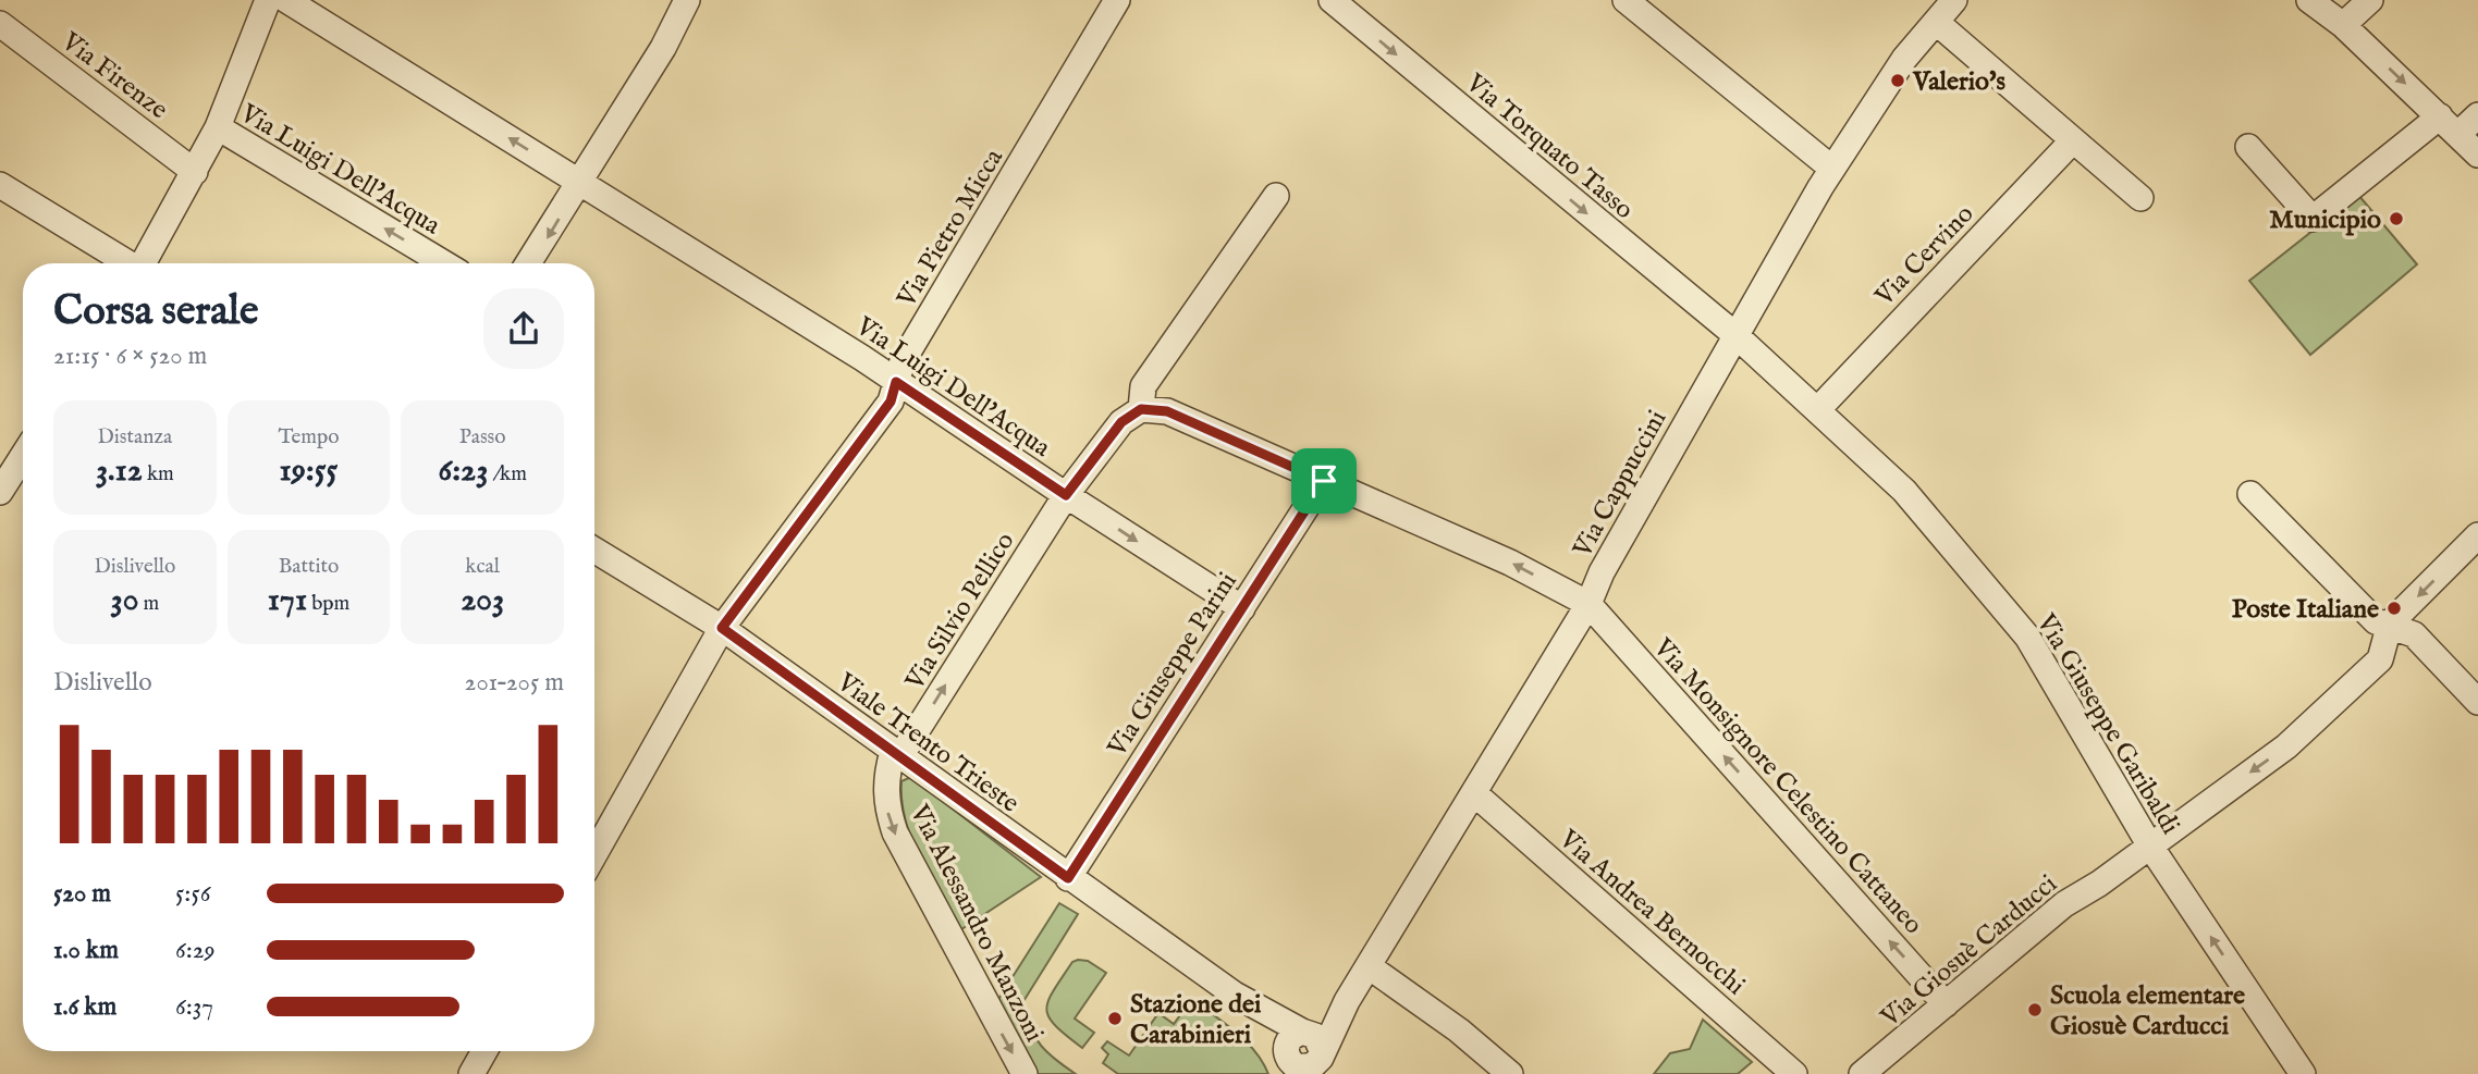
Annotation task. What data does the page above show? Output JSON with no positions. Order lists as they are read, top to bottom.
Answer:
{
  "streets": {
    "street": [
      "Via Firenze",
      "Via Torquato Tasso",
      "Via Luigi Dell'Acqua",
      "Via Pietro Micca",
      "Via Cervino",
      "Via Cappuccini",
      "Via Silvio Pellico",
      "Via Giuseppe Parini",
      "Via Giuseppe Garibaldi",
      "Viale Trento Trieste",
      "Via Monsignore Celestino Cattaneo",
      "Via Andrea Bernocchi",
      "Via Alessandro Manzoni",
      "Via Giosuè Carducci"
    ]
  },
  "crossings": [
    ["Via Firenze", "Via Luigi Dell'Acqua"],
    ["Via Torquato Tasso", "Via Cappuccini"],
    ["Via Torquato Tasso", "Via Giuseppe Garibaldi"],
    ["Via Luigi Dell'Acqua", "Via Pietro Micca"],
    ["Via Luigi Dell'Acqua", "Via Silvio Pellico"],
    ["Via Luigi Dell'Acqua", "Via Giuseppe Parini"],
    ["Via Pietro Micca", "Viale Trento Trieste"],
    ["Via Cervino", "Via Giuseppe Garibaldi"],
    ["Via Cappuccini", "Via Giuseppe Garibaldi"],
    ["Via Cappuccini", "Viale Trento Trieste"],
    ["Via Cappuccini", "Via Monsignore Celestino Cattaneo"],
    ["Via Cappuccini", "Via Andrea Bernocchi"],
    ["Via Silvio Pellico", "Viale Trento Trieste"],
    ["Via Silvio Pellico", "Via Alessandro Manzoni"],
    ["Via Giuseppe Parini", "Viale Trento Trieste"],
    ["Via Giuseppe Garibaldi", "Via Giosuè Carducci"],
    ["Viale Trento Trieste", "Via Alessandro Manzoni"],
    ["Via Monsignore Celestino Cattaneo", "Via Giosuè Carducci"]
  ],
  "one_way": [
    "Via Silvio Pellico",
    "Via Monsignore Celestino Cattaneo",
    "Via Alessandro Manzoni",
    "Via Giosuè Carducci"
  ],
  "places": [
    "Valerio's",
    "Municipio",
    "Poste Italiane",
    "Scuola elementare Giosuè Carducci",
    "Stazione dei Carabinieri"
  ],
  "page": {
    "heading": ["Corsa serale", "21:15 · 6 × 520 m"],
    "stats": [
      ["Distanza", "3.12 km"],
      ["Tempo", "19:55"],
      ["Passo", "6:23 /km"],
      ["Dislivello", "30 m"],
      ["Battito", "171 bpm"],
      ["kcal", "203"]
    ],
    "chart": ["Dislivello", "201–205 m"],
    "list": [
      {
        "name": "520 m",
        "note": "5:56"
      },
      {
        "name": "1.0 km",
        "note": "6:29"
      },
      {
        "name": "1.6 km",
        "note": "6:37"
      }
    ]
  }
}
